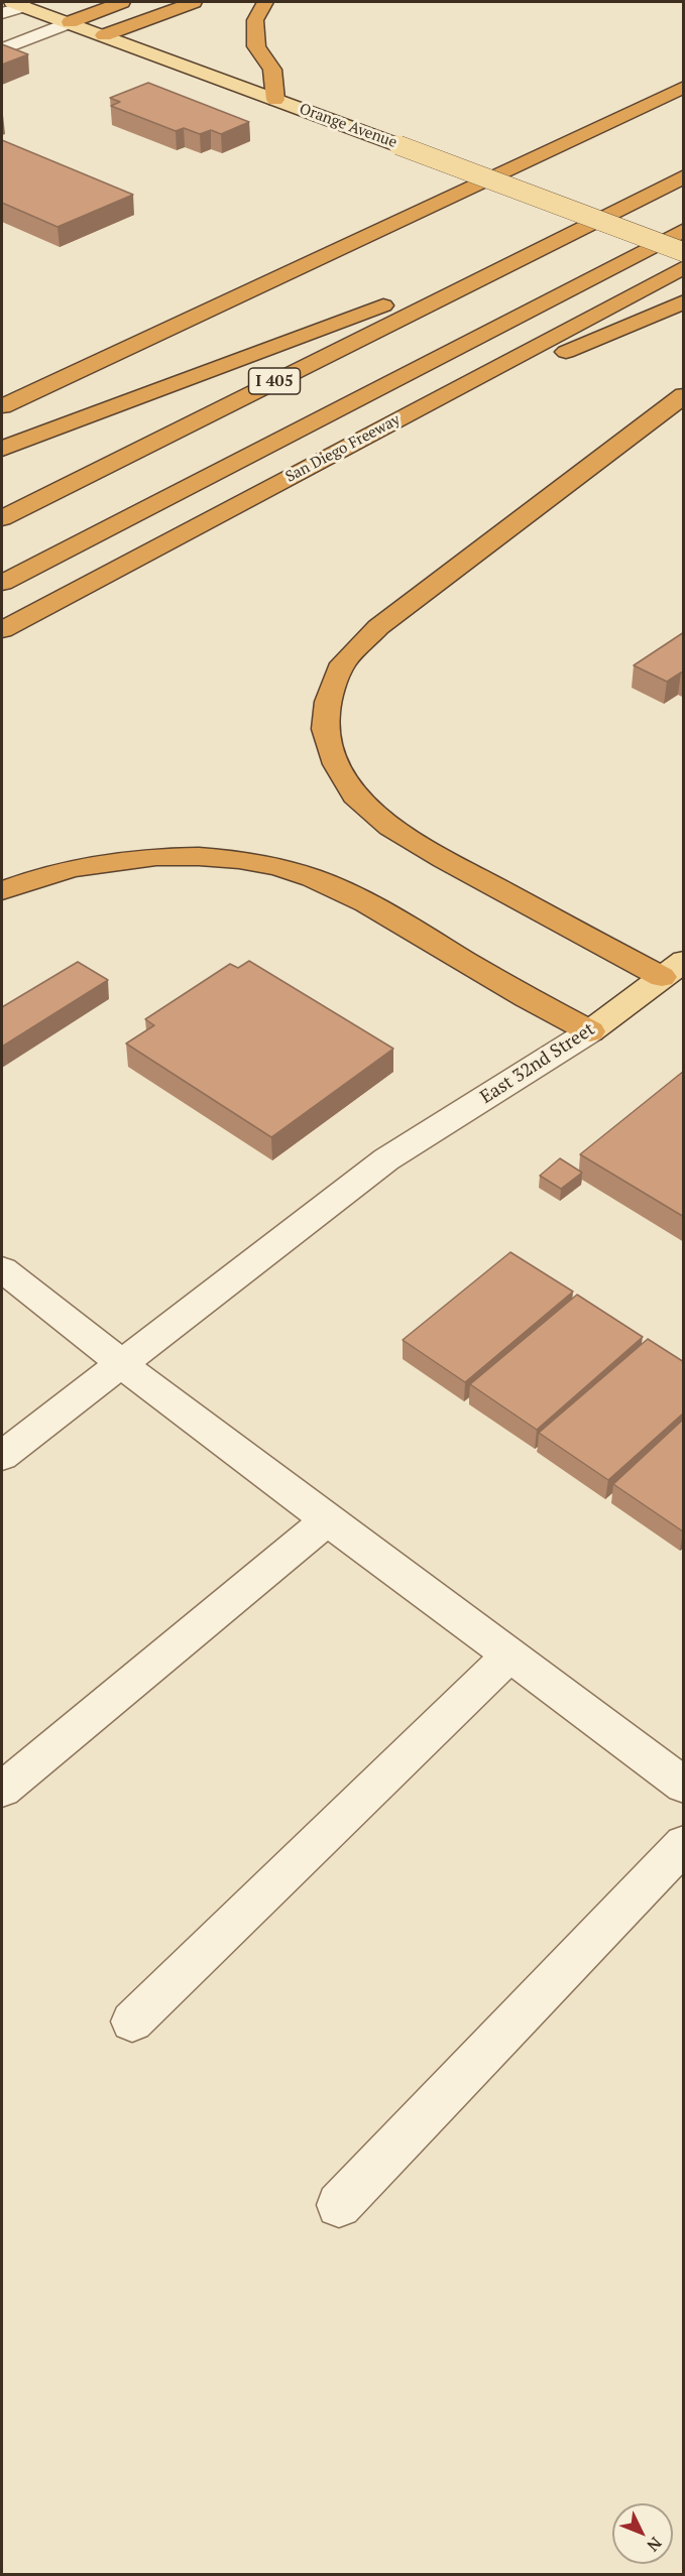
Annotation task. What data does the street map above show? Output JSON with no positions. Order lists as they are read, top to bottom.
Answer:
{
  "streets": {
    "highway": ["I 405", "San Diego Freeway"],
    "main road": ["Orange Avenue", "East 32nd Street"]
  },
  "north": "bottom right"
}
